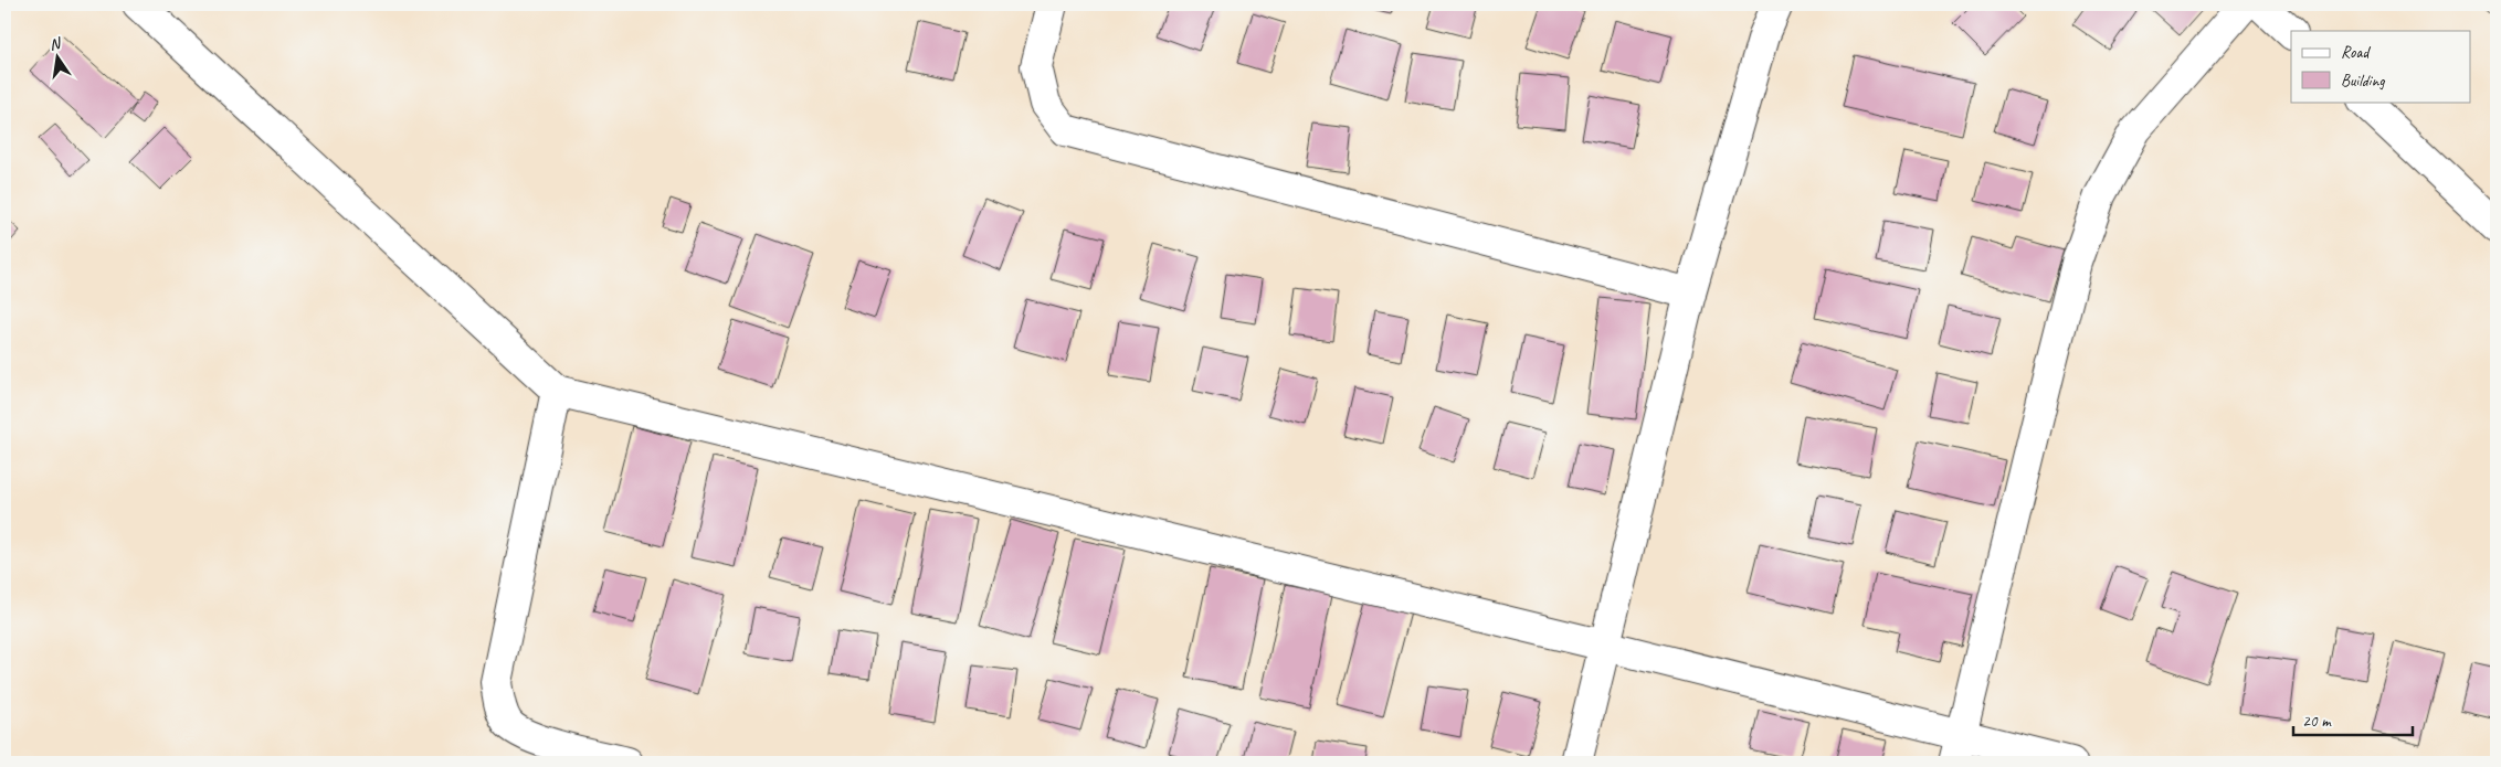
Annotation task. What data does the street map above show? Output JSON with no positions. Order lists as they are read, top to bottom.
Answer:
{
  "legend": ["Road", "Building"],
  "scale_bar": "20 m",
  "north": "top"
}
